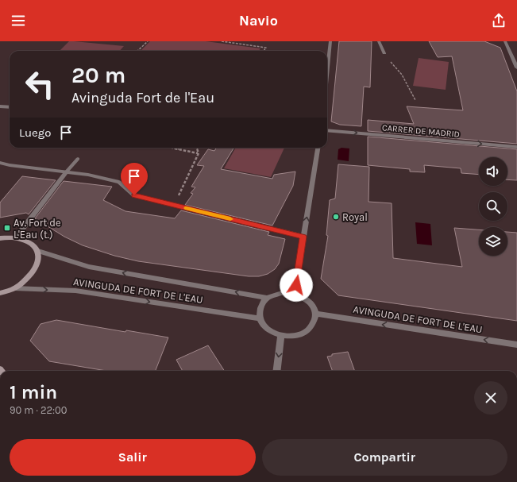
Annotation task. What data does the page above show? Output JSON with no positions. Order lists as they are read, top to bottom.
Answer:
{
  "streets": {
    "street": ["CARRER DE MADRID", "AVINGUDA DE FORT DE L'EAU"]
  },
  "one_way": ["CARRER DE MADRID"],
  "places": {
    "other": ["Royal"],
    "transit": ["Av. Fort de L'Eau (t.)"]
  },
  "page": {
    "header": "Navio",
    "turn": ["20 m", "Avinguda Fort de l'Eau"],
    "then": "Luego",
    "heading": ["1 min", "90 m · 22:00"],
    "buttons": ["Salir", "Compartir"]
  }
}
